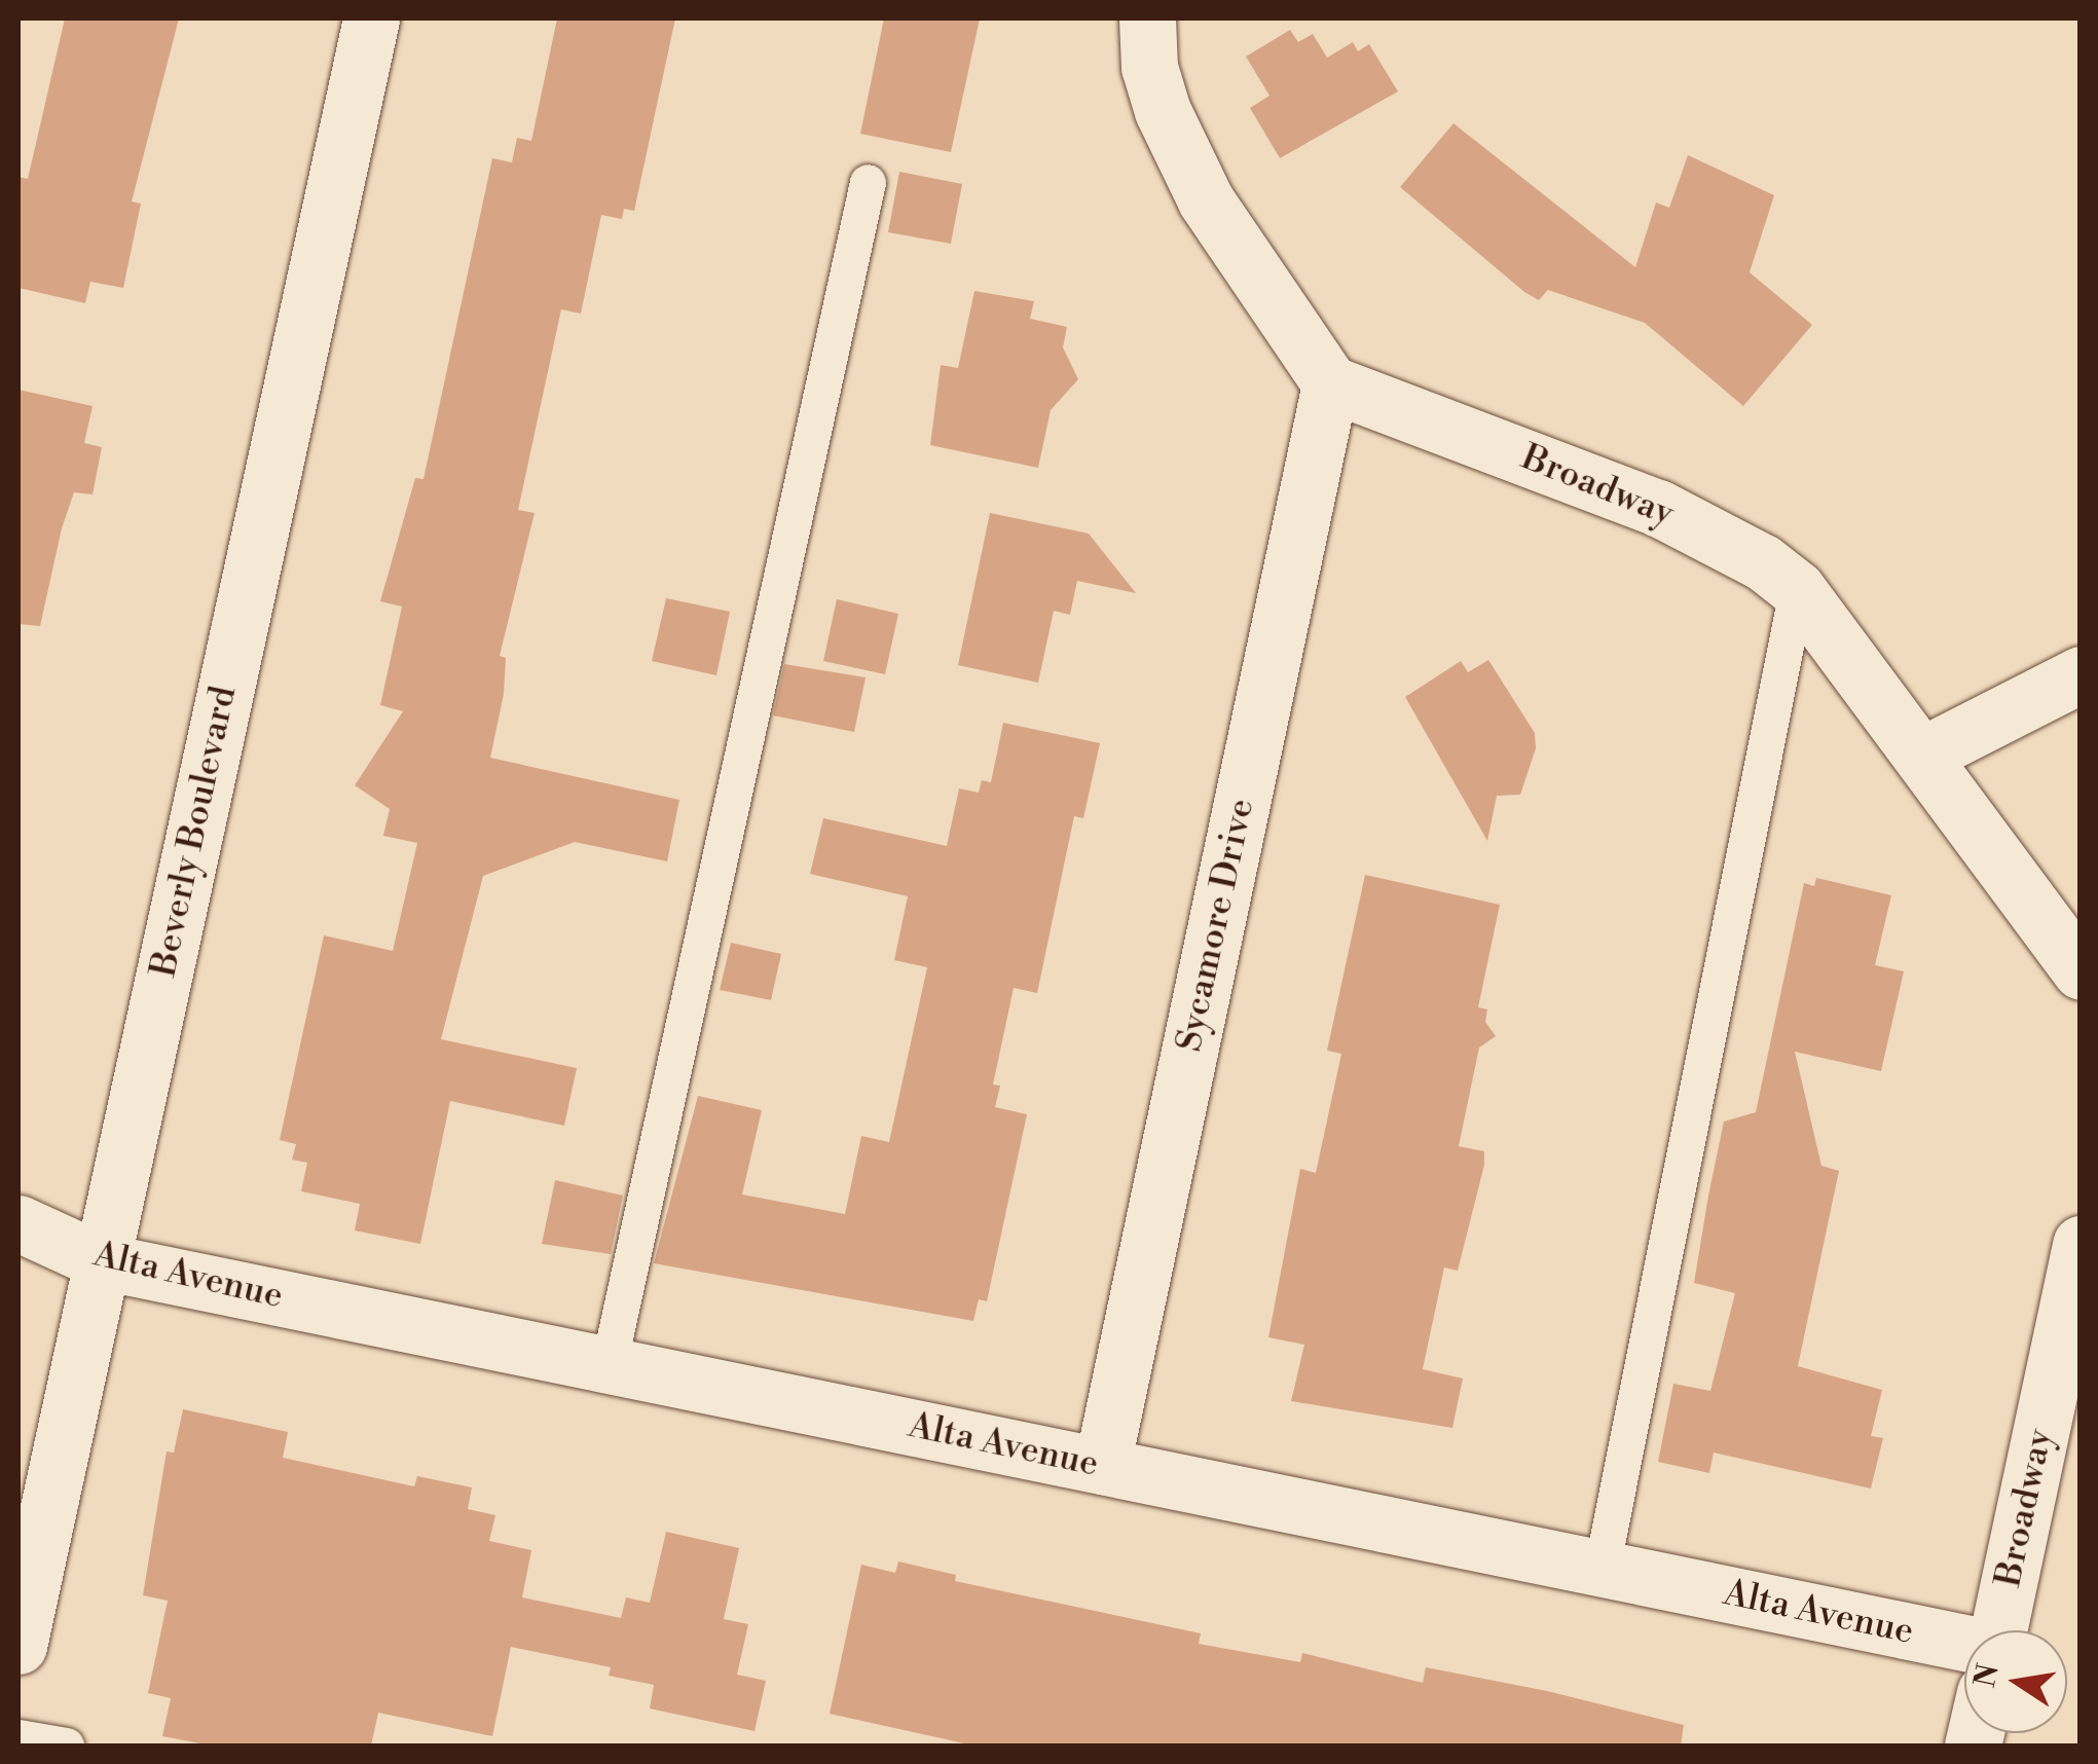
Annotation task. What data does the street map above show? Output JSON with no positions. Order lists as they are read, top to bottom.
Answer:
{
  "streets": {
    "street": [
      "Broadway",
      "Beverly Boulevard",
      "Sycamore Drive",
      "Alta Avenue"
    ]
  },
  "crossings": [
    ["Broadway", "Sycamore Drive"],
    ["Beverly Boulevard", "Alta Avenue"],
    ["Sycamore Drive", "Alta Avenue"]
  ],
  "north": "left"
}
